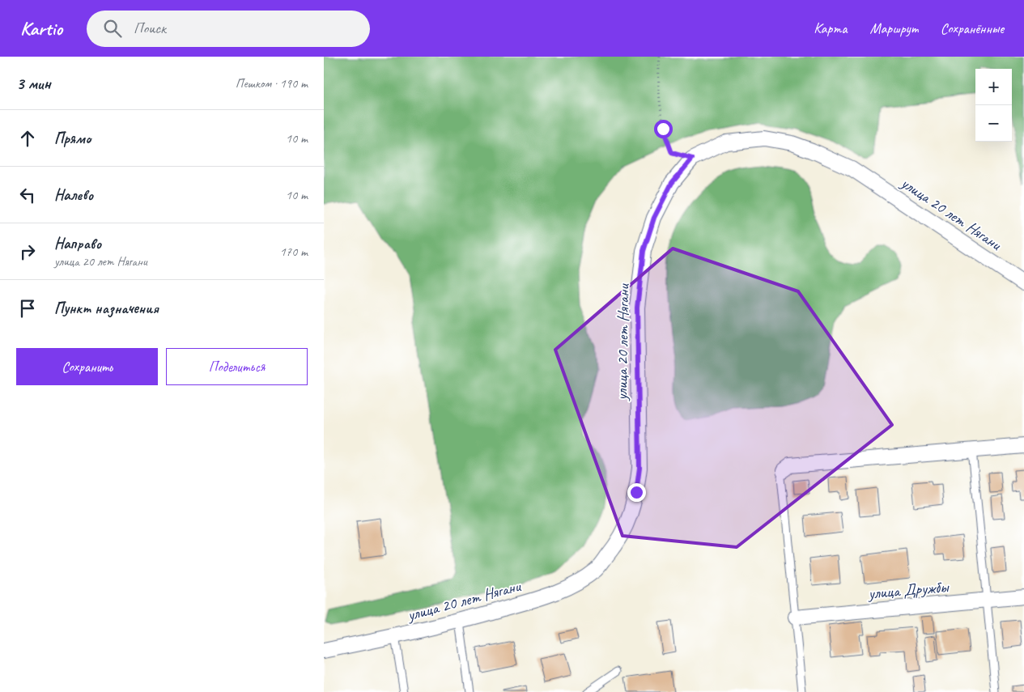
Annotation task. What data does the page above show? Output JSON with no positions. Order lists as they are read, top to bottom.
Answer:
{
  "streets": {
    "street": ["улица 20 лет Нягани", "улица Дружбы"]
  },
  "page": {
    "header": "Kartio",
    "search": "Поиск",
    "nav": ["Карта", "Маршрут", "Сохранённые"],
    "heading": ["3 мин", "Пешком · 190 m"],
    "map_buttons": ["+", "−"],
    "list": [
      ["Прямо", "10 m"],
      ["Налево", "10 m"],
      ["Направо", "улица 20 лет Нягани", "170 m"],
      "Пункт назначения"
    ],
    "buttons": ["Сохранить", "Поделиться"]
  }
}
